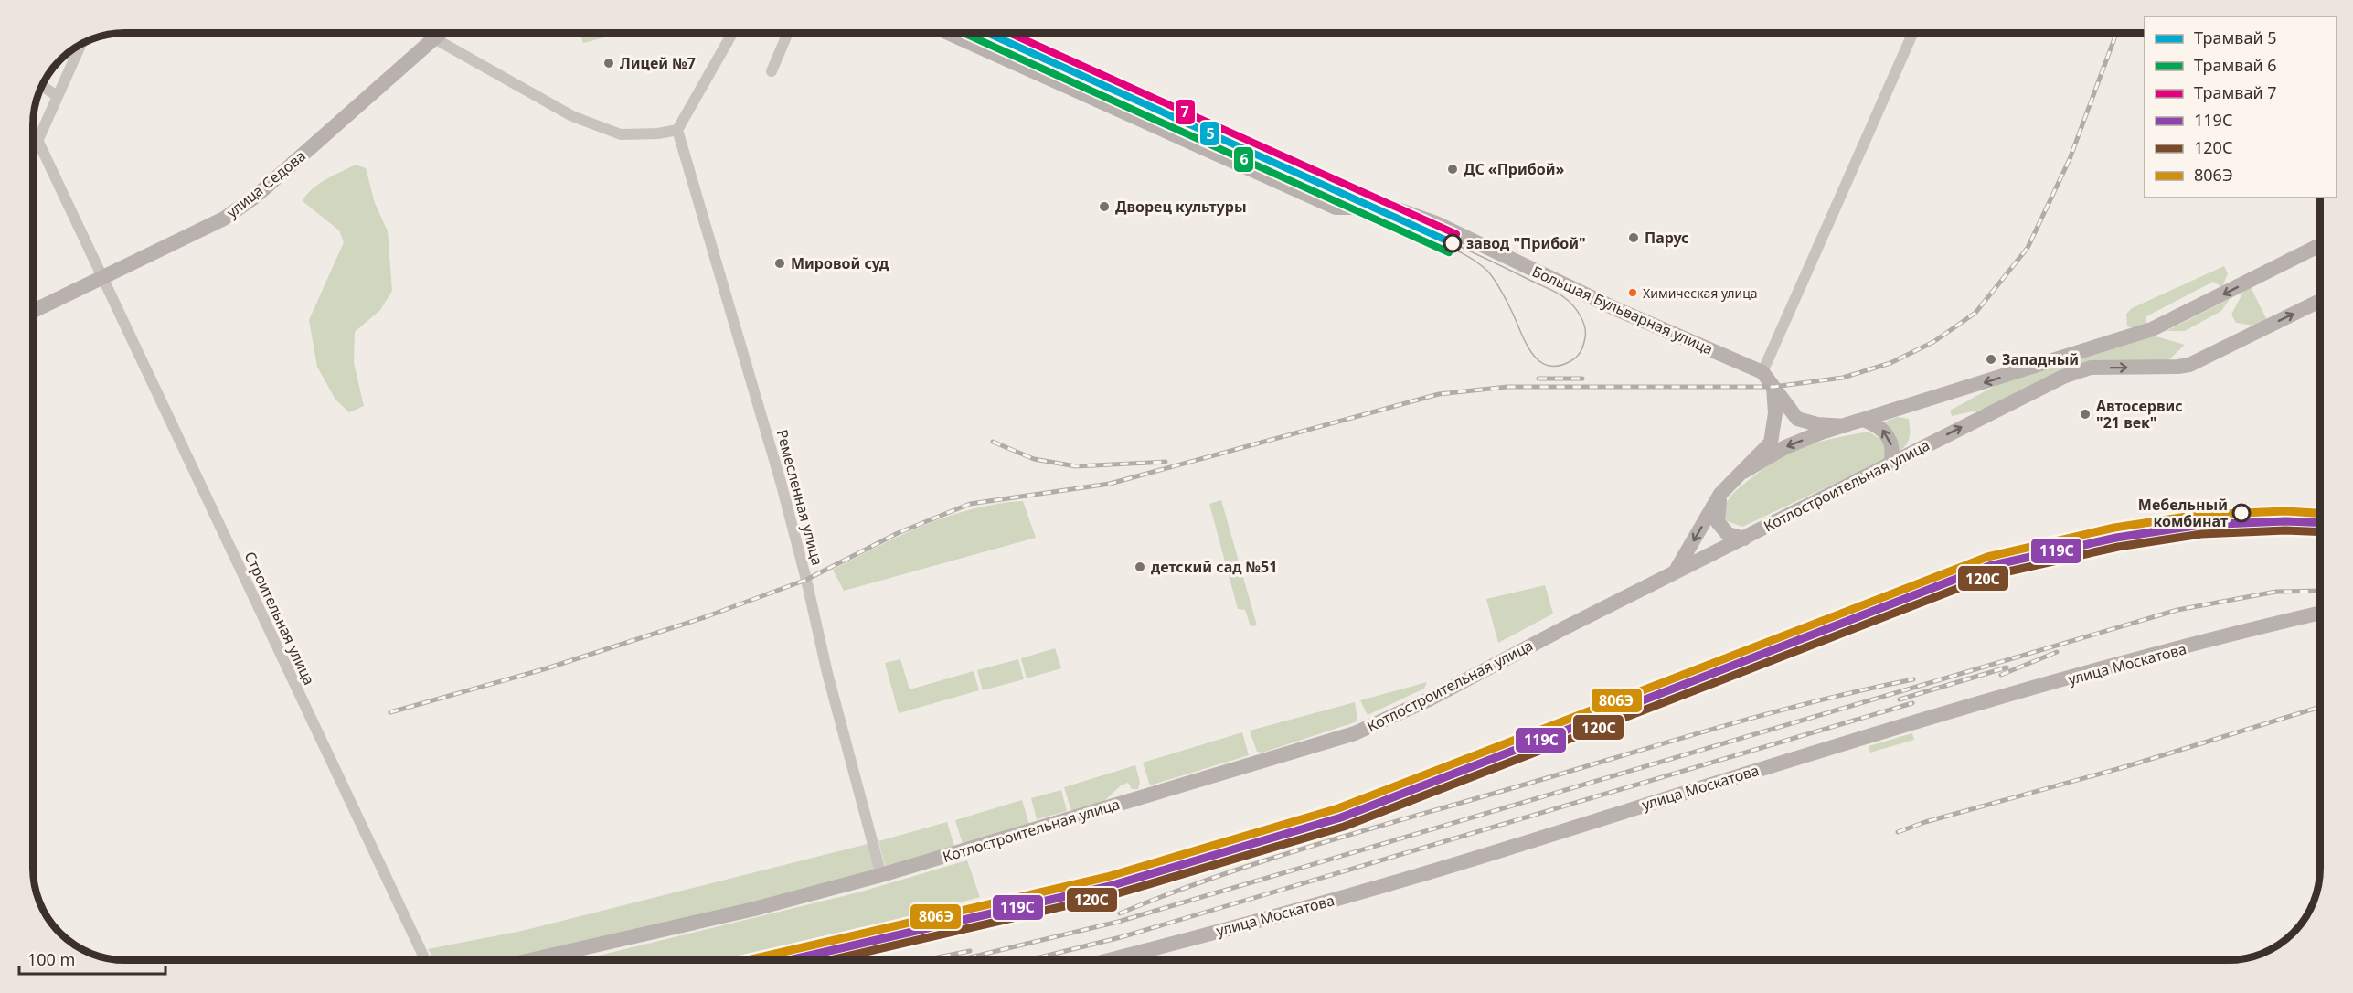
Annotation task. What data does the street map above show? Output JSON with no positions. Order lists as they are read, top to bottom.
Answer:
{
  "streets": {
    "main road": [
      "улица Седова",
      "Большая Бульварная улица",
      "Котлостроительная улица",
      "улица Москатова"
    ],
    "street": ["Ремесленная улица", "Строительная улица"]
  },
  "crossings": [
    ["улица Седова", "Строительная улица"],
    ["Котлостроительная улица", "Ремесленная улица"]
  ],
  "places": [
    "Лицей №7",
    "ДC «Прибой»",
    "Дворец культуры",
    "Парус",
    "завод \"Прибой\"",
    "Мировой суд",
    "Химическая улица",
    "Западный",
    "Автосервис \"21 век\"",
    "Мебельный комбинат",
    "детский сад №51"
  ],
  "lines": [
    "tram line 5",
    "tram line 6",
    "tram line 7",
    "transit line 806Э",
    "transit line 119С",
    "transit line 120С"
  ],
  "legend": [
    "Трамвай 5",
    "Трамвай 6",
    "Трамвай 7",
    "119С",
    "120С",
    "806Э"
  ],
  "scale_bar": "100 m"
}
